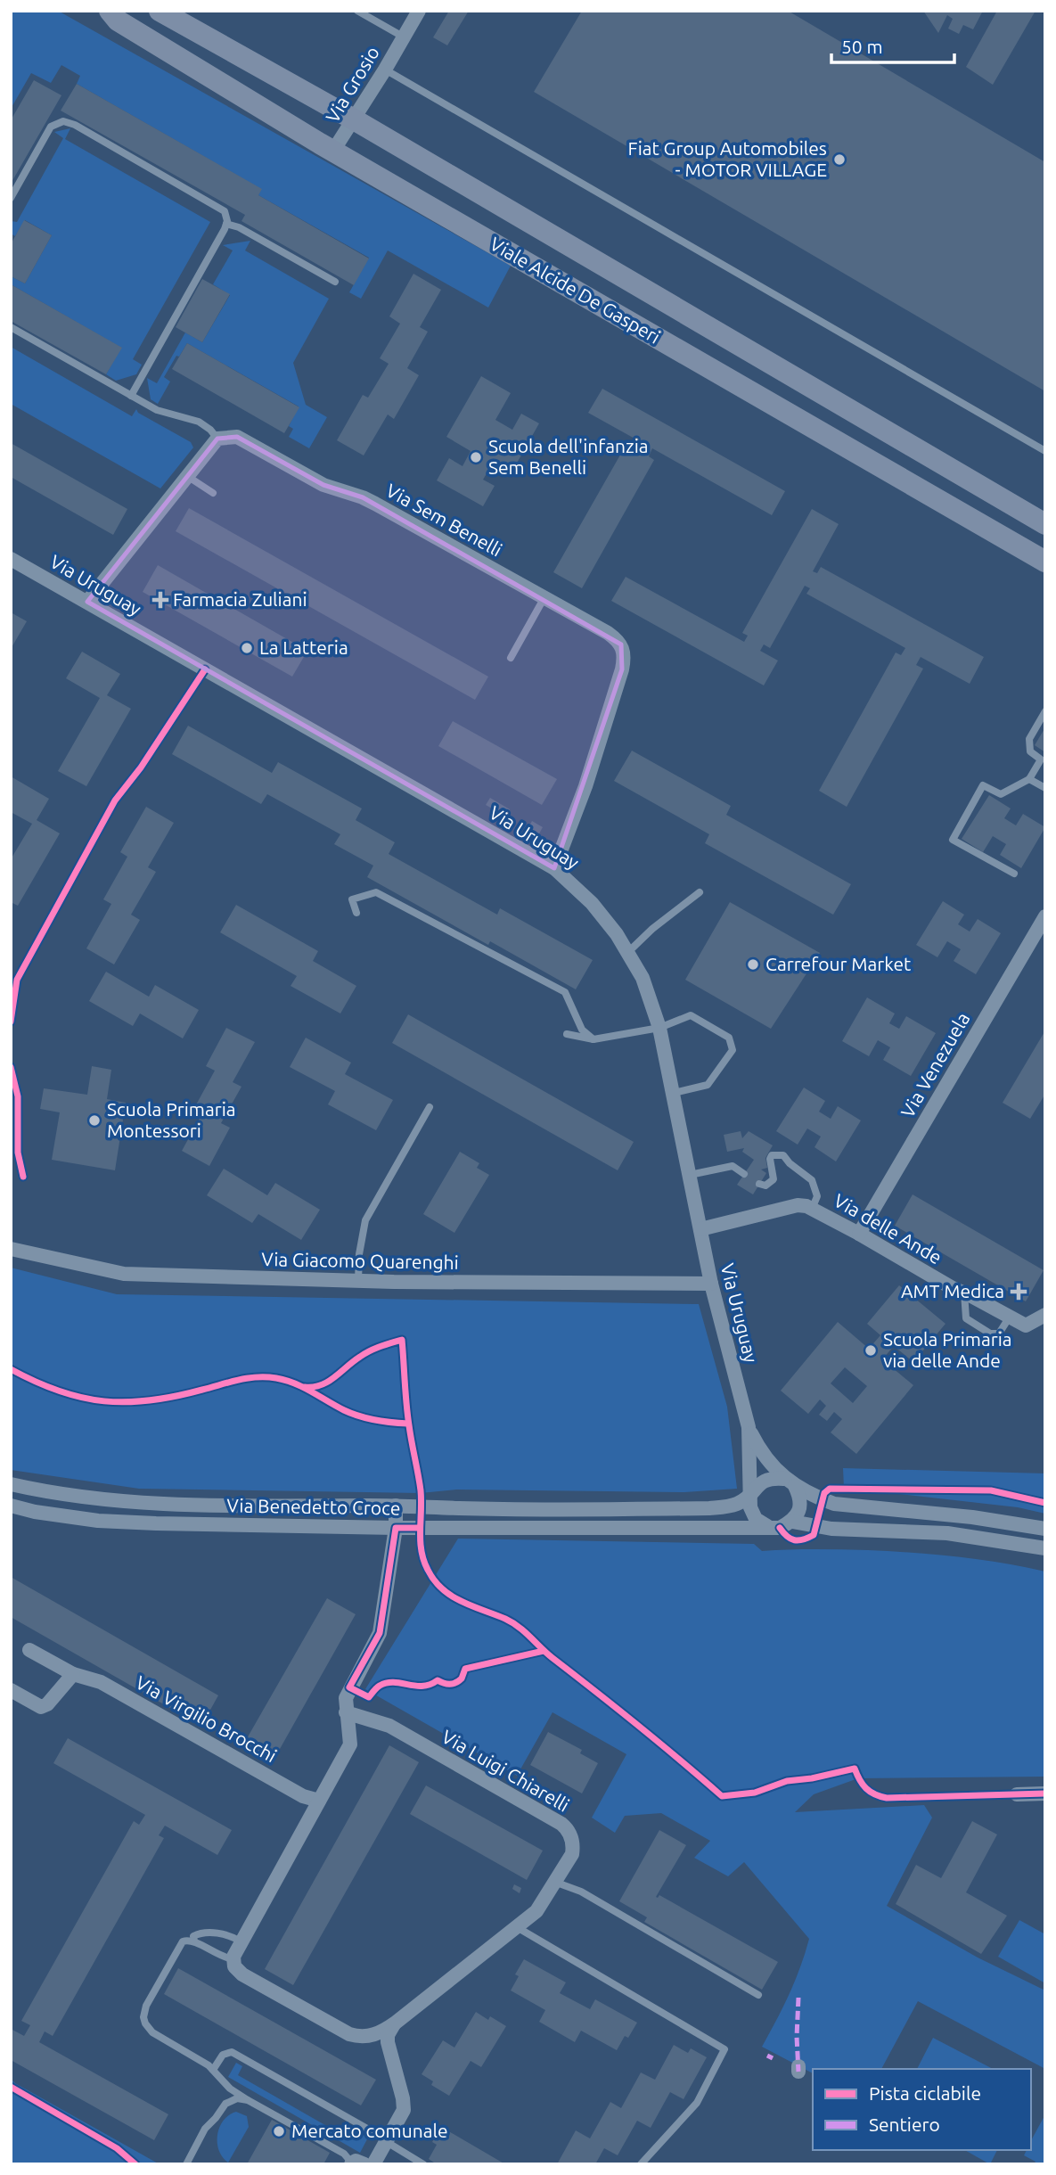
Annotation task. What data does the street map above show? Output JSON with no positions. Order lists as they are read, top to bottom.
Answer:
{
  "streets": {
    "main road": ["Viale Alcide De Gasperi"],
    "street": [
      "Via Grosio",
      "Via Sem Benelli",
      "Via Uruguay",
      "Via Venezuela",
      "Via delle Ande",
      "Via Giacomo Quarenghi",
      "Via Benedetto Croce",
      "Via Virgilio Brocchi",
      "Via Luigi Chiarelli"
    ]
  },
  "crossings": [
    ["Via Grosio", "Viale Alcide De Gasperi"],
    ["Via Sem Benelli", "Via Uruguay"],
    ["Via Uruguay", "Via delle Ande"],
    ["Via Uruguay", "Via Giacomo Quarenghi"],
    ["Via Uruguay", "Via Benedetto Croce"],
    ["Via Venezuela", "Via delle Ande"]
  ],
  "places": {
    "other": [
      "Fiat Group Automobiles - MOTOR VILLAGE",
      "Scuola dell'infanzia Sem Benelli",
      "La Latteria",
      "Carrefour Market",
      "Scuola Primaria Montessori",
      "Scuola Primaria via delle Ande",
      "Mercato comunale"
    ],
    "health": ["Farmacia Zuliani", "AMT Medica"]
  },
  "legend": ["Pista ciclabile", "Sentiero"],
  "scale_bar": "50 m"
}
